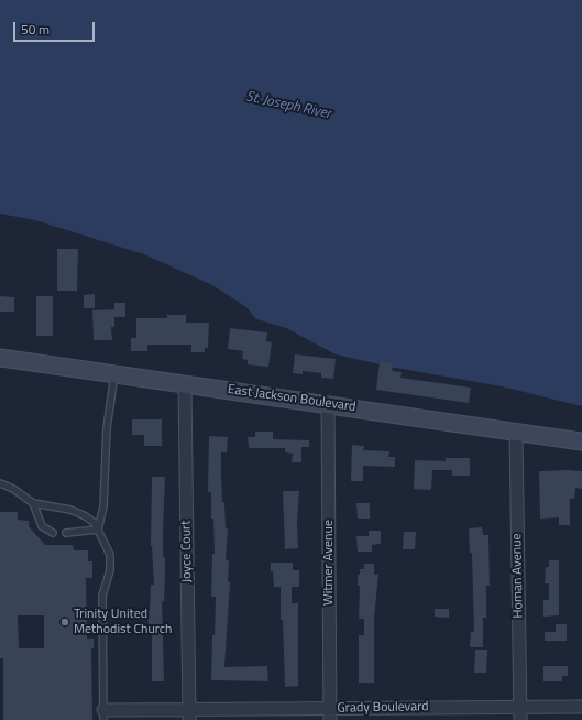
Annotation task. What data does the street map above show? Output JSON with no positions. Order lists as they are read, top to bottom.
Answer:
{
  "streets": {
    "main road": ["East Jackson Boulevard"],
    "street": [
      "Joyce Court",
      "Witmer Avenue",
      "Homan Avenue",
      "Grady Boulevard"
    ]
  },
  "crossings": [
    ["East Jackson Boulevard", "Joyce Court"],
    ["East Jackson Boulevard", "Witmer Avenue"],
    ["East Jackson Boulevard", "Homan Avenue"],
    ["Joyce Court", "Grady Boulevard"],
    ["Witmer Avenue", "Grady Boulevard"],
    ["Homan Avenue", "Grady Boulevard"]
  ],
  "water": ["St. Joseph River"],
  "places": ["Trinity United Methodist Church"],
  "scale_bar": "50 m"
}
